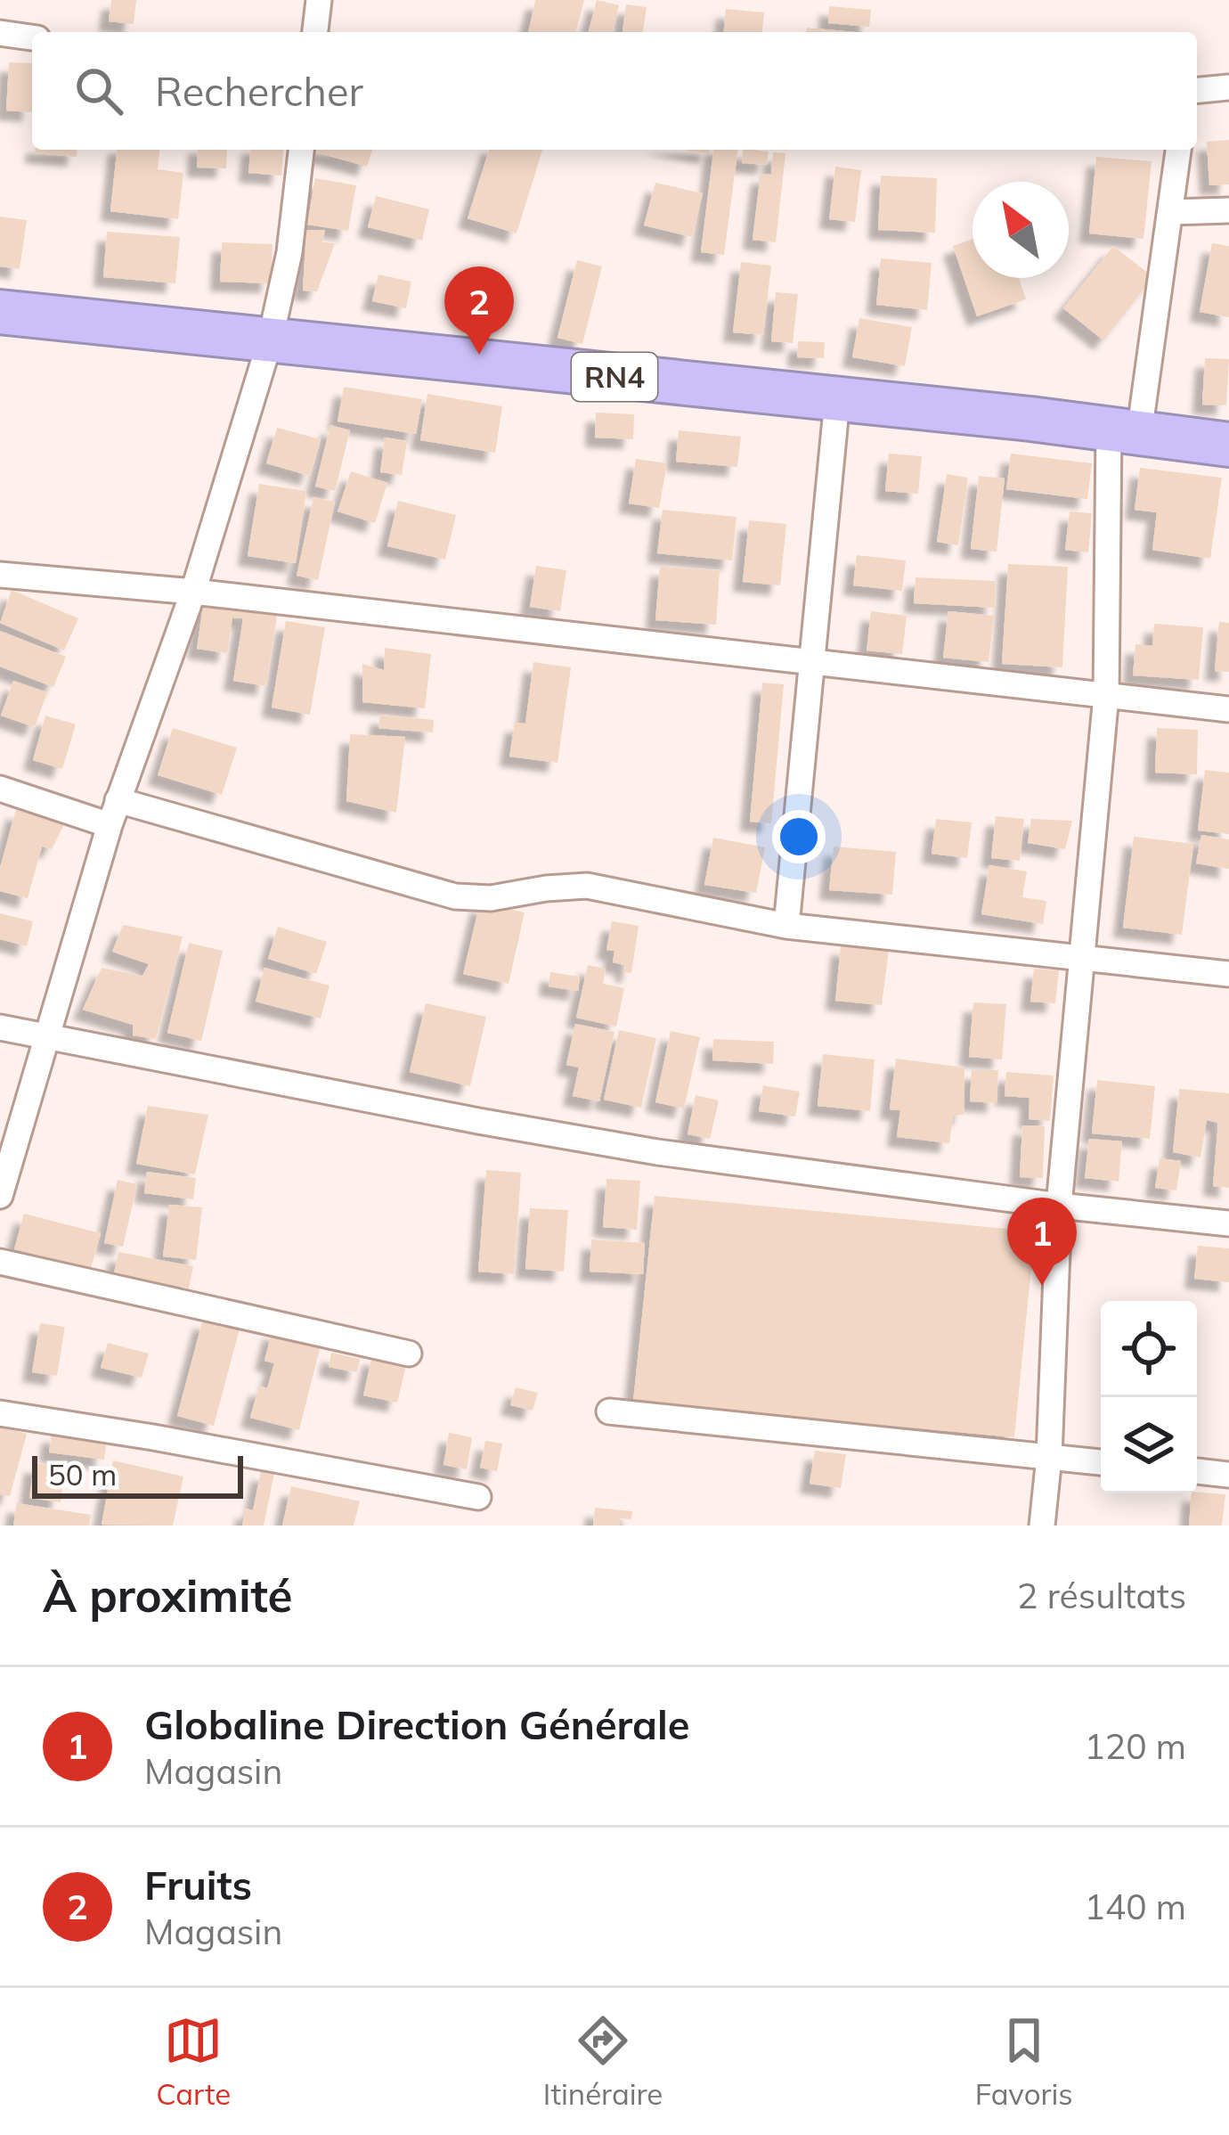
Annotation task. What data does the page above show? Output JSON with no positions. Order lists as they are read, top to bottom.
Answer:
{
  "streets": {
    "highway": ["RN4"]
  },
  "scale_bar": "50 m",
  "north": "top left",
  "page": {
    "search": "Rechercher",
    "pins": ["2", "1"],
    "scale": "50 m",
    "heading": ["À proximité", "2 résultats"],
    "list": [
      {
        "mark": "1",
        "name": "Globaline Direction Générale",
        "note": "Magasin",
        "value": "120 m"
      },
      {
        "mark": "2",
        "name": "Fruits",
        "note": "Magasin",
        "value": "140 m"
      }
    ],
    "nav": ["Carte", "Itinéraire", "Favoris"]
  }
}
